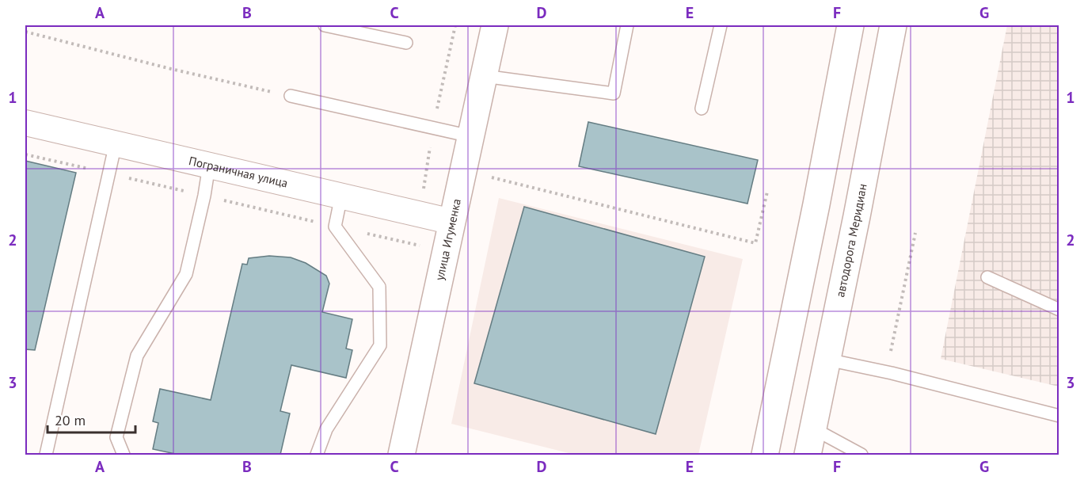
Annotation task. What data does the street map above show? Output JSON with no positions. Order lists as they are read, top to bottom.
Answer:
{
  "streets": {
    "main road": ["улица Игуменка", "автодорога Меридиан"],
    "street": ["Пограничная улица"]
  },
  "crossings": [
    ["Пограничная улица", "улица Игуменка"]
  ],
  "scale_bar": "20 m",
  "grid": {
    "columns": [
      "A",
      "B",
      "C",
      "D",
      "E",
      "F",
      "G"
    ],
    "rows": ["1", "2", "3"]
  }
}
